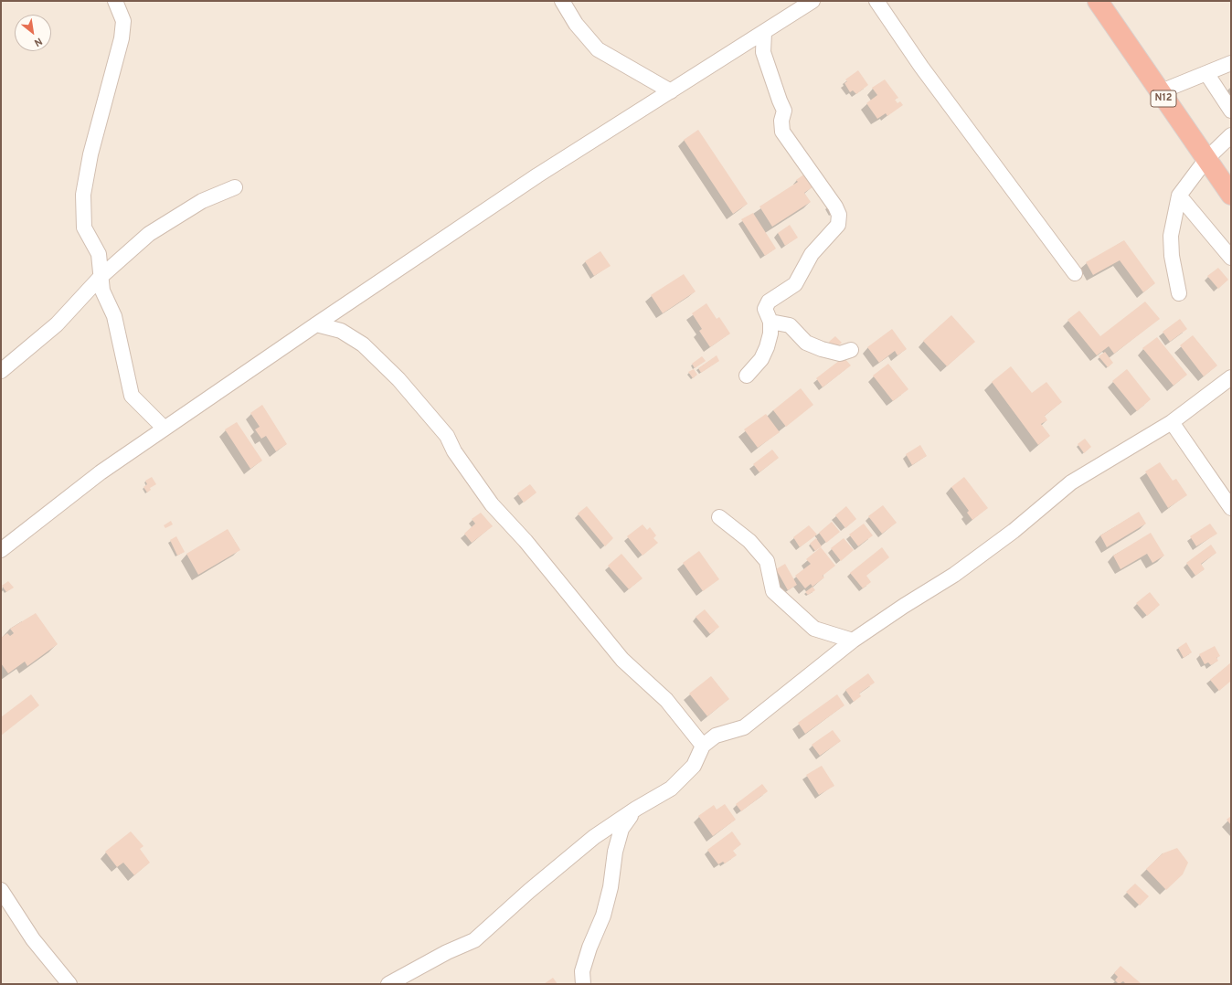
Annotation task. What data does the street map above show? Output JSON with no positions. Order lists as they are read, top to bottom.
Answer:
{
  "streets": {
    "highway": ["N12"]
  },
  "north": "bottom right"
}
